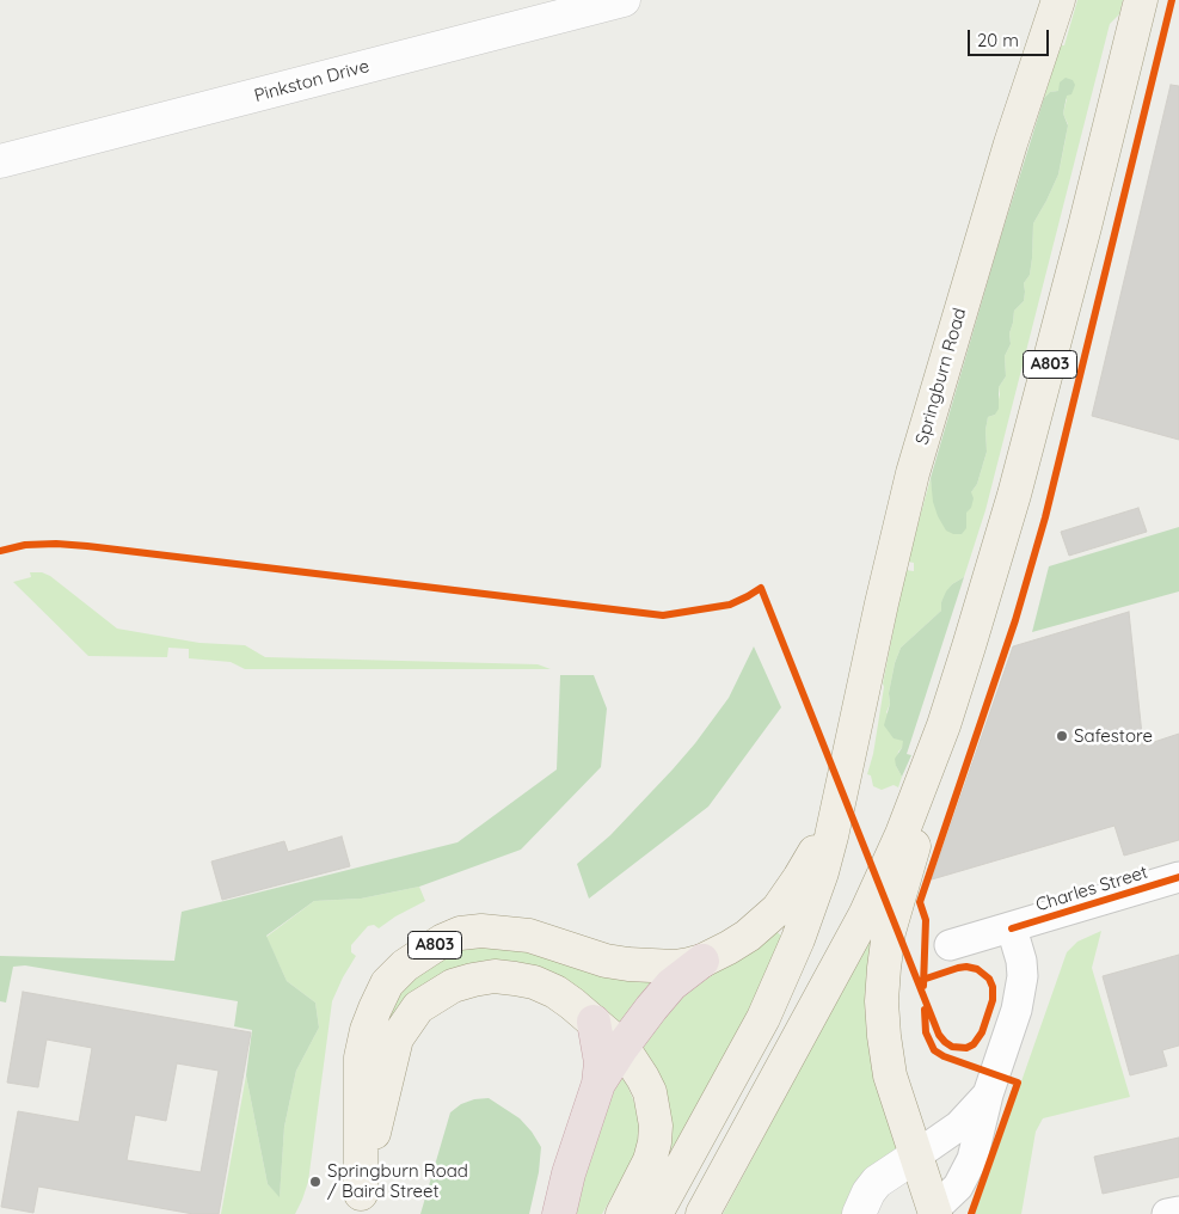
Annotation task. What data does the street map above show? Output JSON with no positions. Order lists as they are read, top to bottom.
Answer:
{
  "streets": {
    "main road": ["A803", "Springburn Road"],
    "street": ["Pinkston Drive", "Charles Street"]
  },
  "crossings": [
    ["A803", "Springburn Road"]
  ],
  "places": ["Safestore", "Springburn Road / Baird Street"],
  "scale_bar": "20 m"
}
